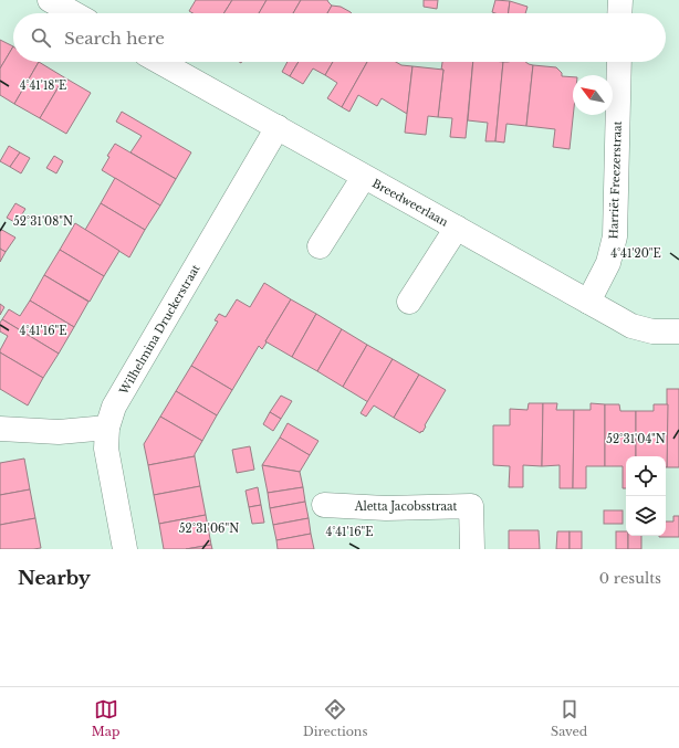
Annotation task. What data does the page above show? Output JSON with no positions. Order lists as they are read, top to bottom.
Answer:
{
  "streets": {
    "street": [
      "Harriët Freezerstraat",
      "Breedweerlaan",
      "Wilhelmina Druckerstraat",
      "Aletta Jacobsstraat"
    ]
  },
  "crossings": [
    ["Harriët Freezerstraat", "Breedweerlaan"],
    ["Breedweerlaan", "Wilhelmina Druckerstraat"]
  ],
  "north": "top left",
  "page": {
    "search": "Search here",
    "heading": ["Nearby", "0 results"],
    "nav": ["Map", "Directions", "Saved"]
  },
  "coordinates": [
    "4°41'18\"E",
    "52°31'08\"N",
    "4°41'20\"E",
    "4°41'16\"E",
    "52°31'04\"N",
    "52°31'06\"N"
  ]
}
